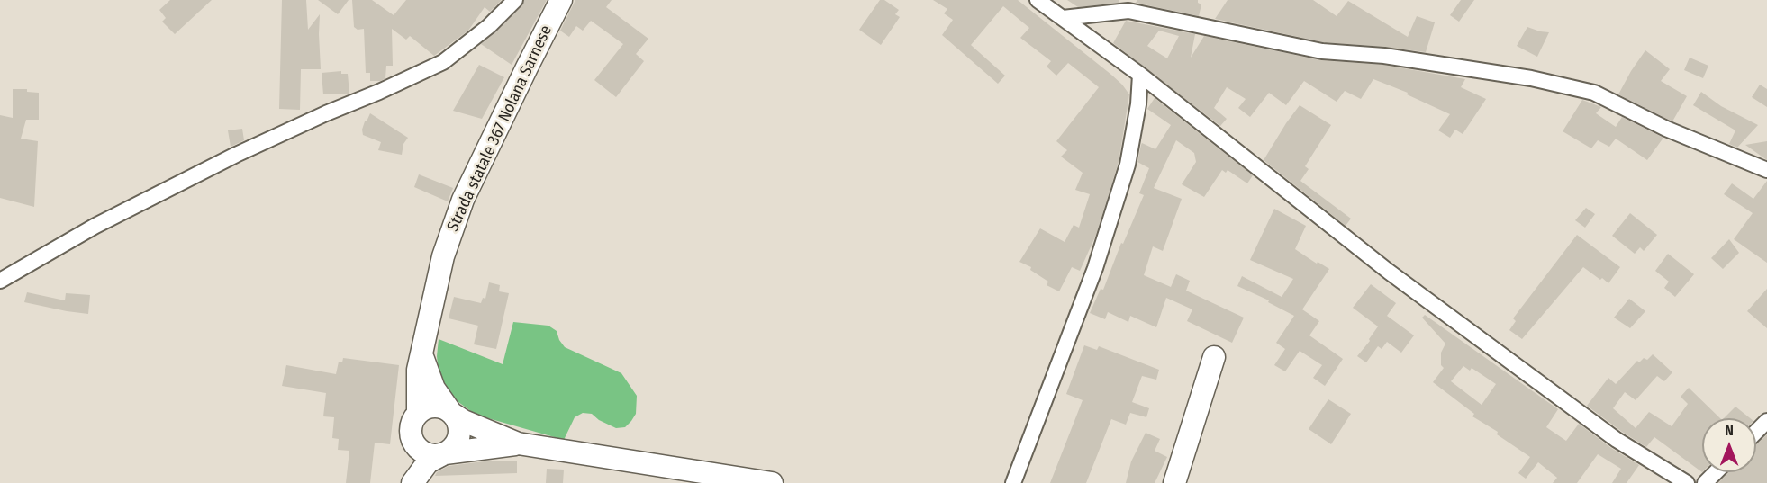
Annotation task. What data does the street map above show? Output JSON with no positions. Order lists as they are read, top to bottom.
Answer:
{
  "streets": {
    "main road": ["Strada statale 367 Nolana Sarnese"]
  },
  "north": "top"
}
